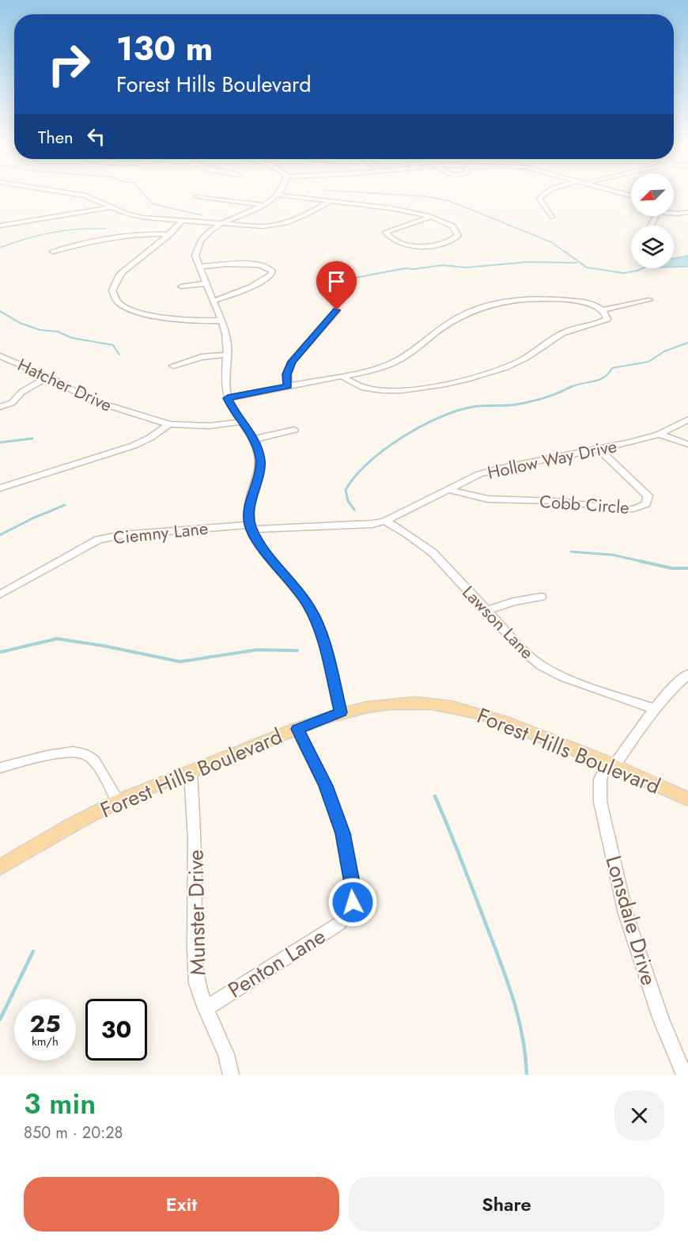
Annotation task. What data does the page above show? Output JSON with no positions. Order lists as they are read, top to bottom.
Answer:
{
  "streets": {
    "main road": ["Forest Hills Boulevard"],
    "street": [
      "Hatcher Drive",
      "Hollow Way Drive",
      "Cobb Circle",
      "Ciemny Lane",
      "Lawson Lane",
      "Munster Drive",
      "Lonsdale Drive",
      "Penton Lane"
    ]
  },
  "crossings": [
    ["Hollow Way Drive", "Cobb Circle"],
    ["Hollow Way Drive", "Ciemny Lane"],
    ["Hollow Way Drive", "Lawson Lane"],
    ["Lawson Lane", "Lonsdale Drive"],
    ["Forest Hills Boulevard", "Munster Drive"],
    ["Forest Hills Boulevard", "Lonsdale Drive"],
    ["Forest Hills Boulevard", "Penton Lane"],
    ["Munster Drive", "Penton Lane"]
  ],
  "north": "bottom left",
  "page": {
    "turn": ["130 m", "Forest Hills Boulevard"],
    "then": "Then",
    "speed": "25 km/h",
    "limit": "30",
    "heading": ["3 min", "850 m · 20:28"],
    "buttons": ["Exit", "Share"]
  }
}
